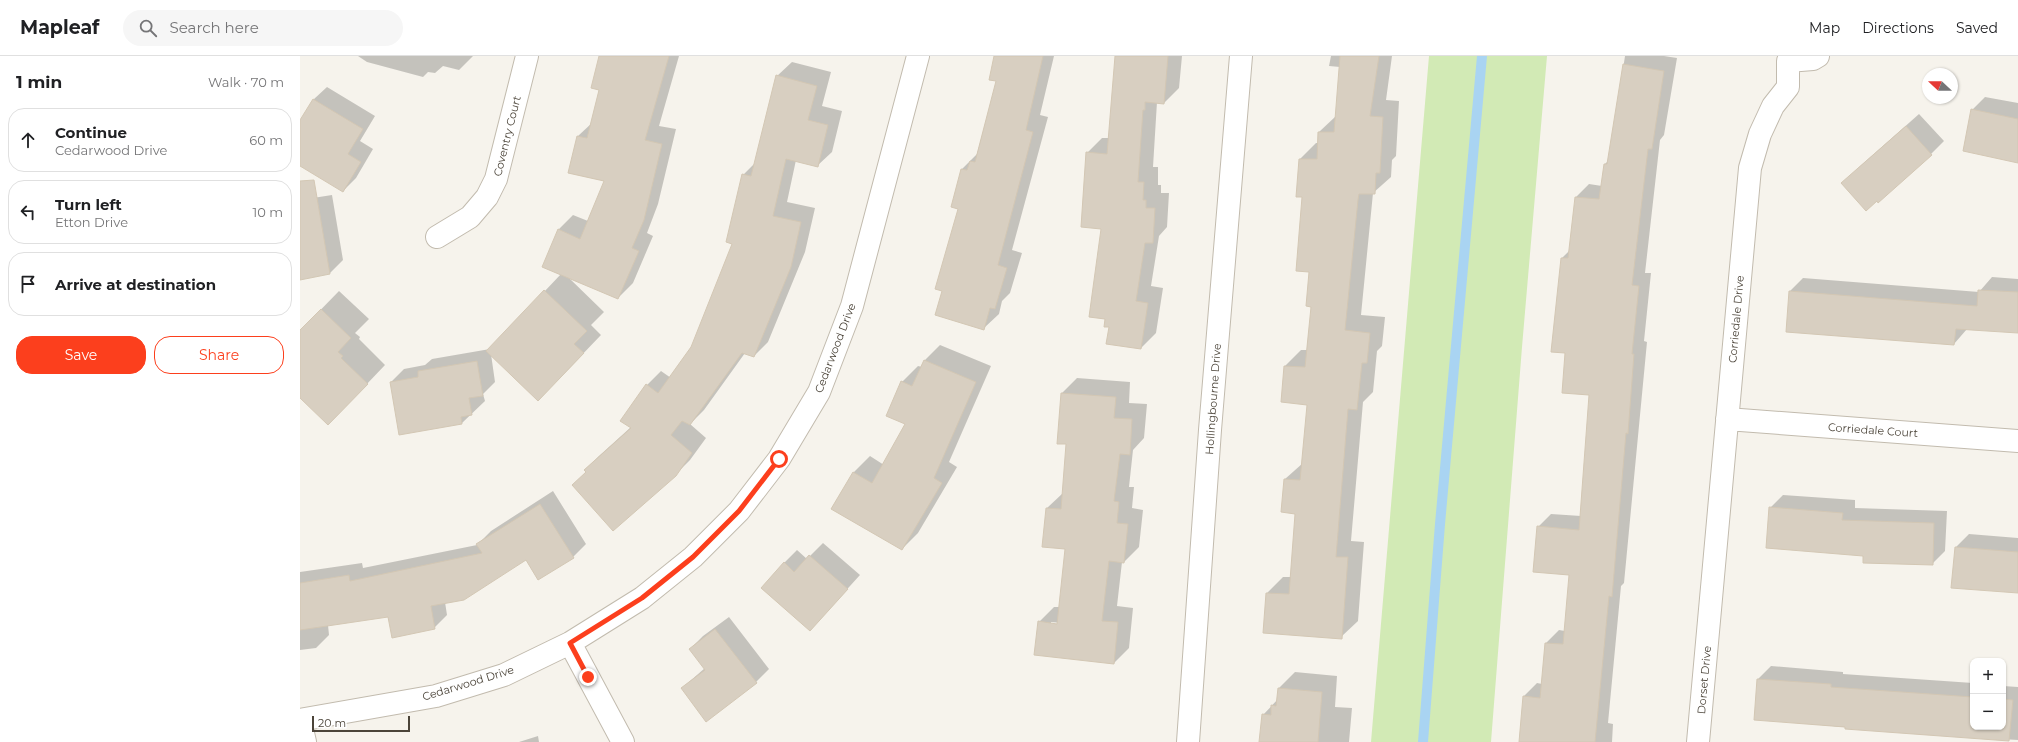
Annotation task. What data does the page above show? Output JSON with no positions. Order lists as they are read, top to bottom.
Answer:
{
  "streets": {
    "street": [
      "Coventry Court",
      "Corriedale Drive",
      "Cedarwood Drive",
      "Hollingbourne Drive",
      "Corriedale Court",
      "Dorset Drive"
    ]
  },
  "crossings": [
    ["Corriedale Drive", "Corriedale Court"],
    ["Corriedale Drive", "Dorset Drive"]
  ],
  "scale_bar": "20 m",
  "north": "left",
  "page": {
    "header": "Mapleaf",
    "search": "Search here",
    "nav": ["Map", "Directions", "Saved"],
    "heading": ["1 min", "Walk · 70 m"],
    "list": [
      ["Continue", "Cedarwood Drive", "60 m"],
      ["Turn left", "Etton Drive", "10 m"],
      "Arrive at destination"
    ],
    "buttons": ["Save", "Share"],
    "map_buttons": ["+", "−"],
    "scale": "20 m"
  }
}
